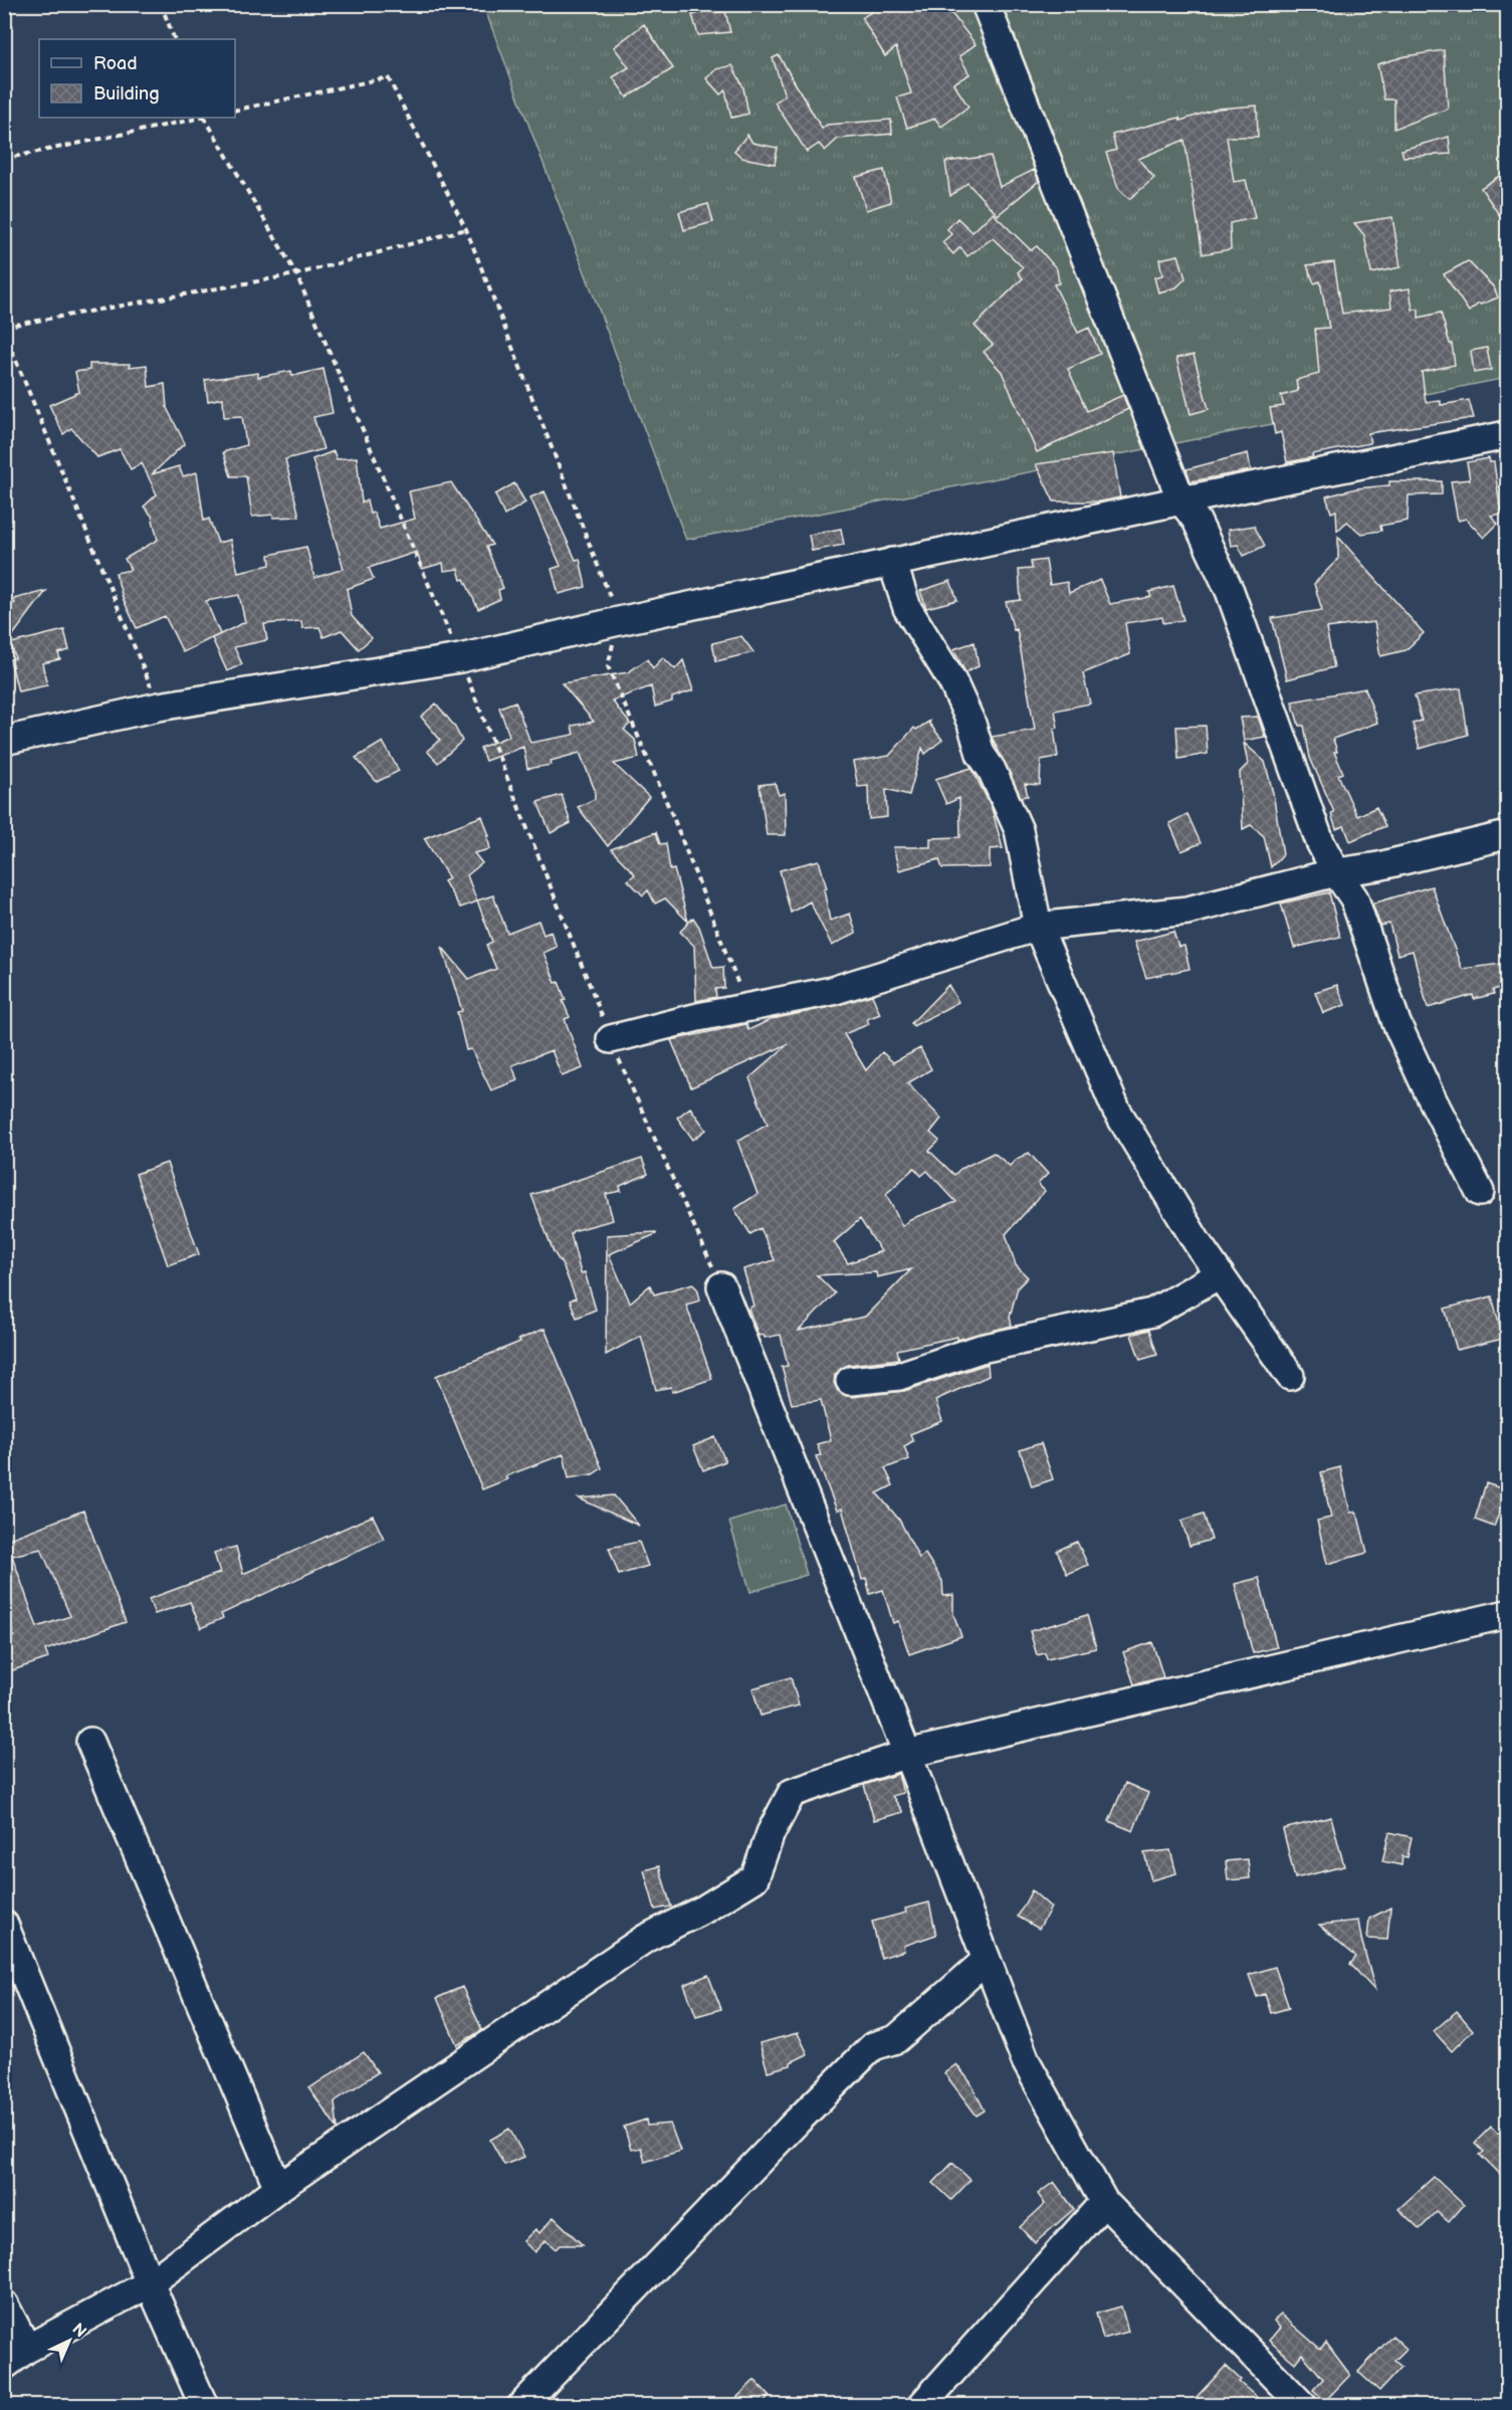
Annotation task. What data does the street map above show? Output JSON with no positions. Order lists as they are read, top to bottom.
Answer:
{
  "legend": ["Road", "Building"],
  "north": "top right"
}
